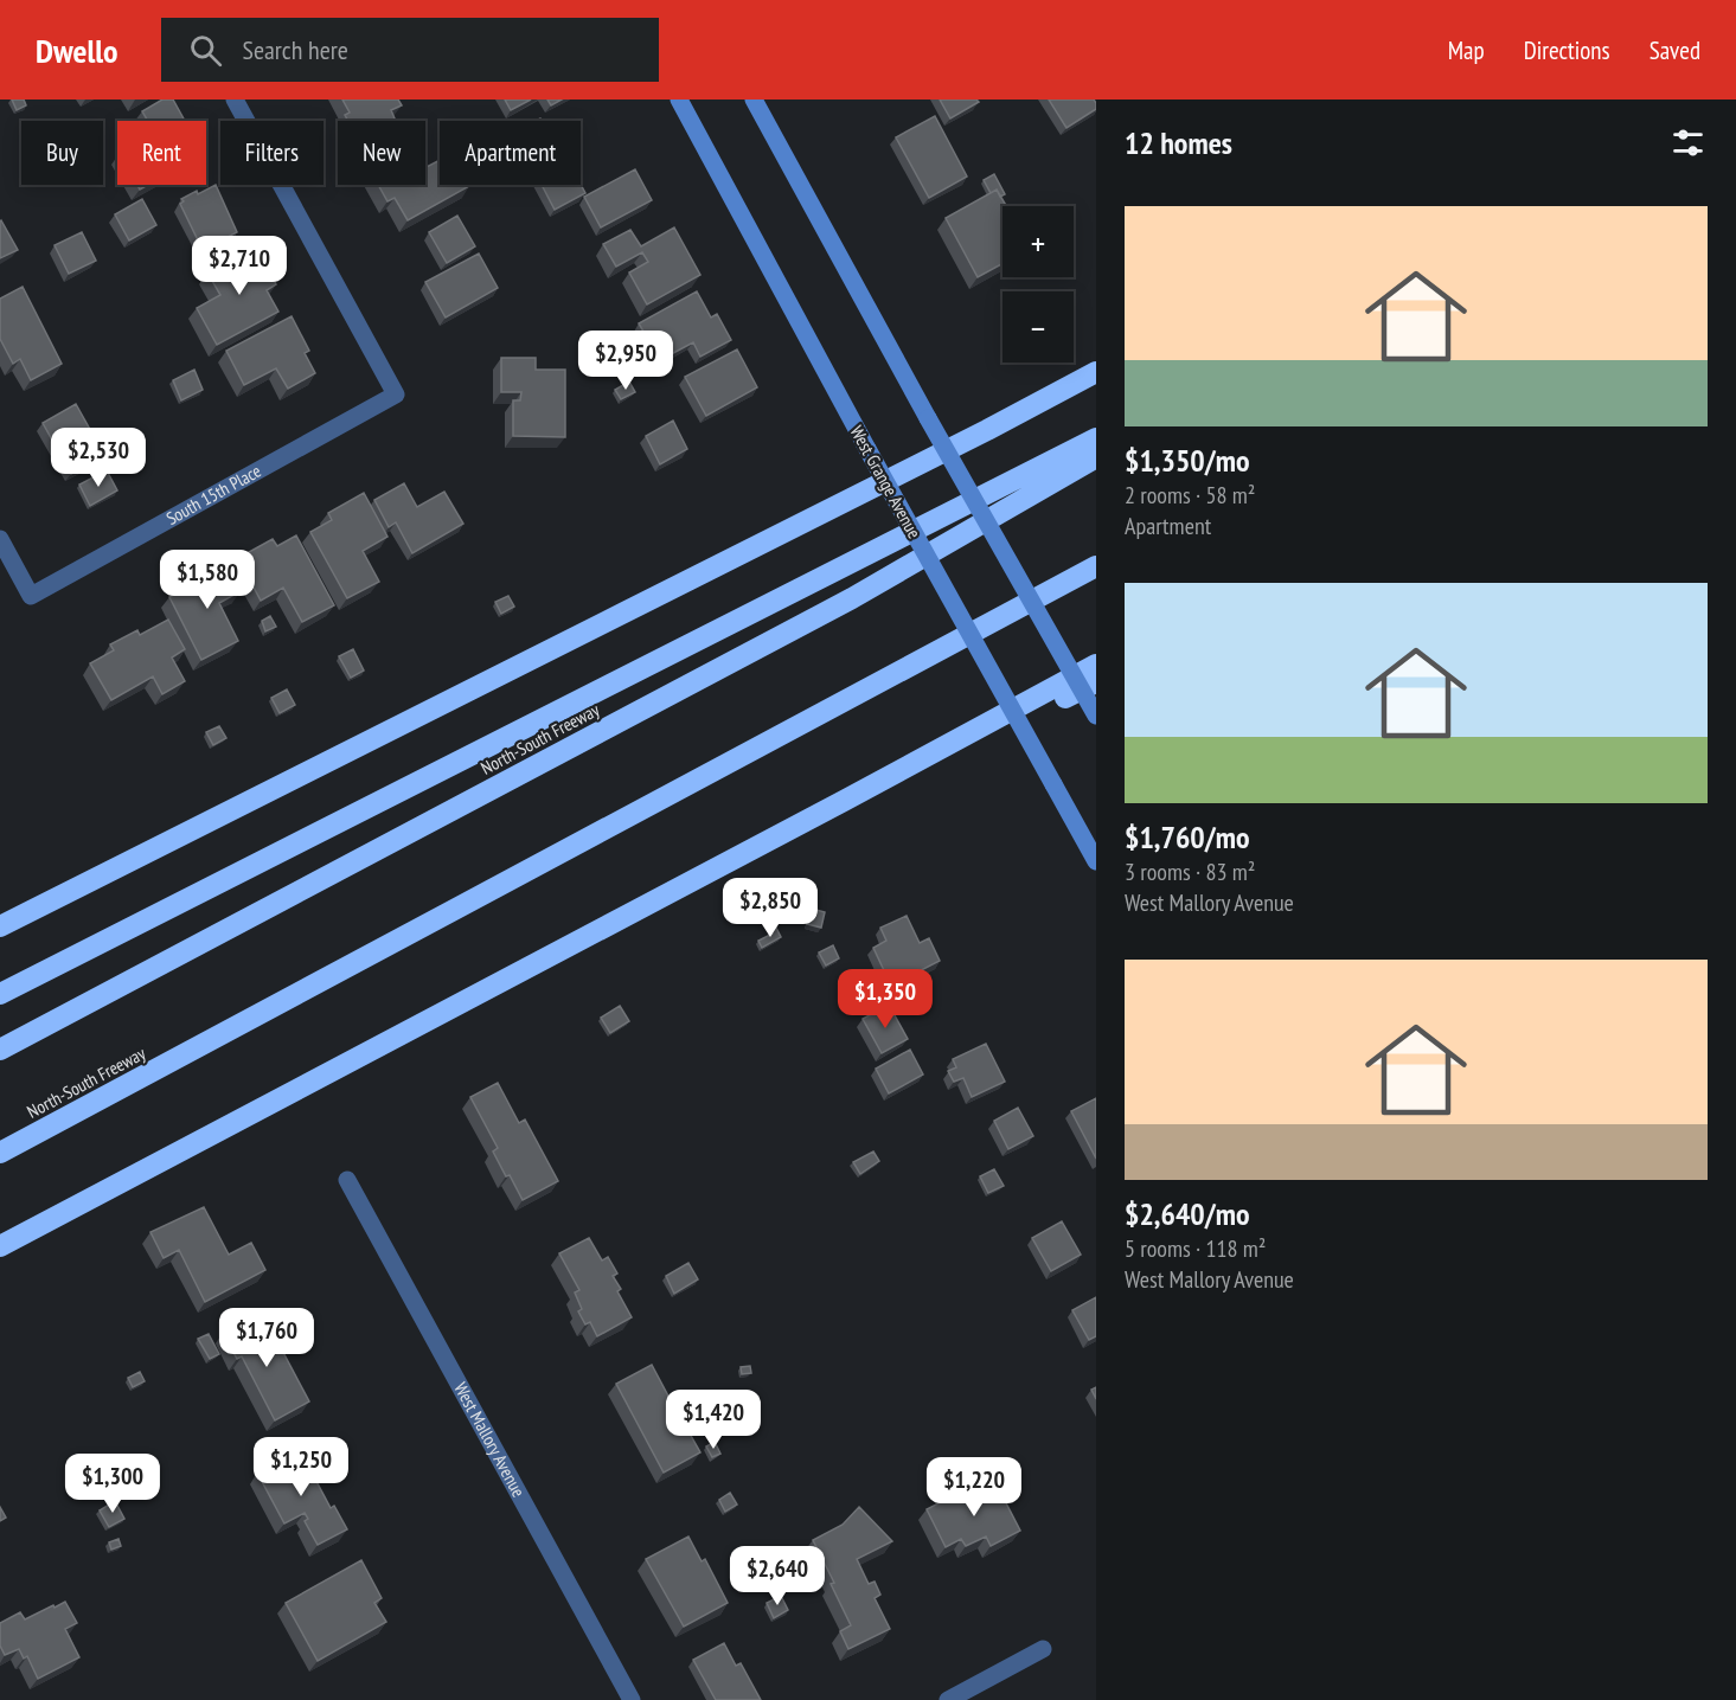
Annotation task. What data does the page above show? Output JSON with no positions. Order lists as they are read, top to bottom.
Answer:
{
  "streets": {
    "highway": ["North-South Freeway"],
    "street": ["West Grange Avenue", "South 15th Place", "West Mallory Avenue"]
  },
  "page": {
    "header": "Dwello",
    "search": "Search here",
    "nav": ["Map", "Directions", "Saved"],
    "heading": "12 homes",
    "chip": [
      "Buy",
      "Rent",
      "Filters",
      "New",
      "Apartment"
    ],
    "list": [
      {
        "name": "$1,350/mo",
        "note": "2 rooms · 58 m² · Apartment"
      },
      {
        "name": "$1,760/mo",
        "note": "3 rooms · 83 m² · West Mallory Avenue"
      },
      {
        "name": "$2,640/mo",
        "note": "5 rooms · 118 m² · West Mallory Avenue"
      }
    ],
    "map_buttons": ["+", "−"],
    "price": [
      "$2,710",
      "$2,950",
      "$2,530",
      "$1,580",
      "$2,850",
      "$1,350",
      "$1,760",
      "$1,420",
      "$1,250",
      "$1,300",
      "$1,220",
      "$2,640"
    ]
  }
}
